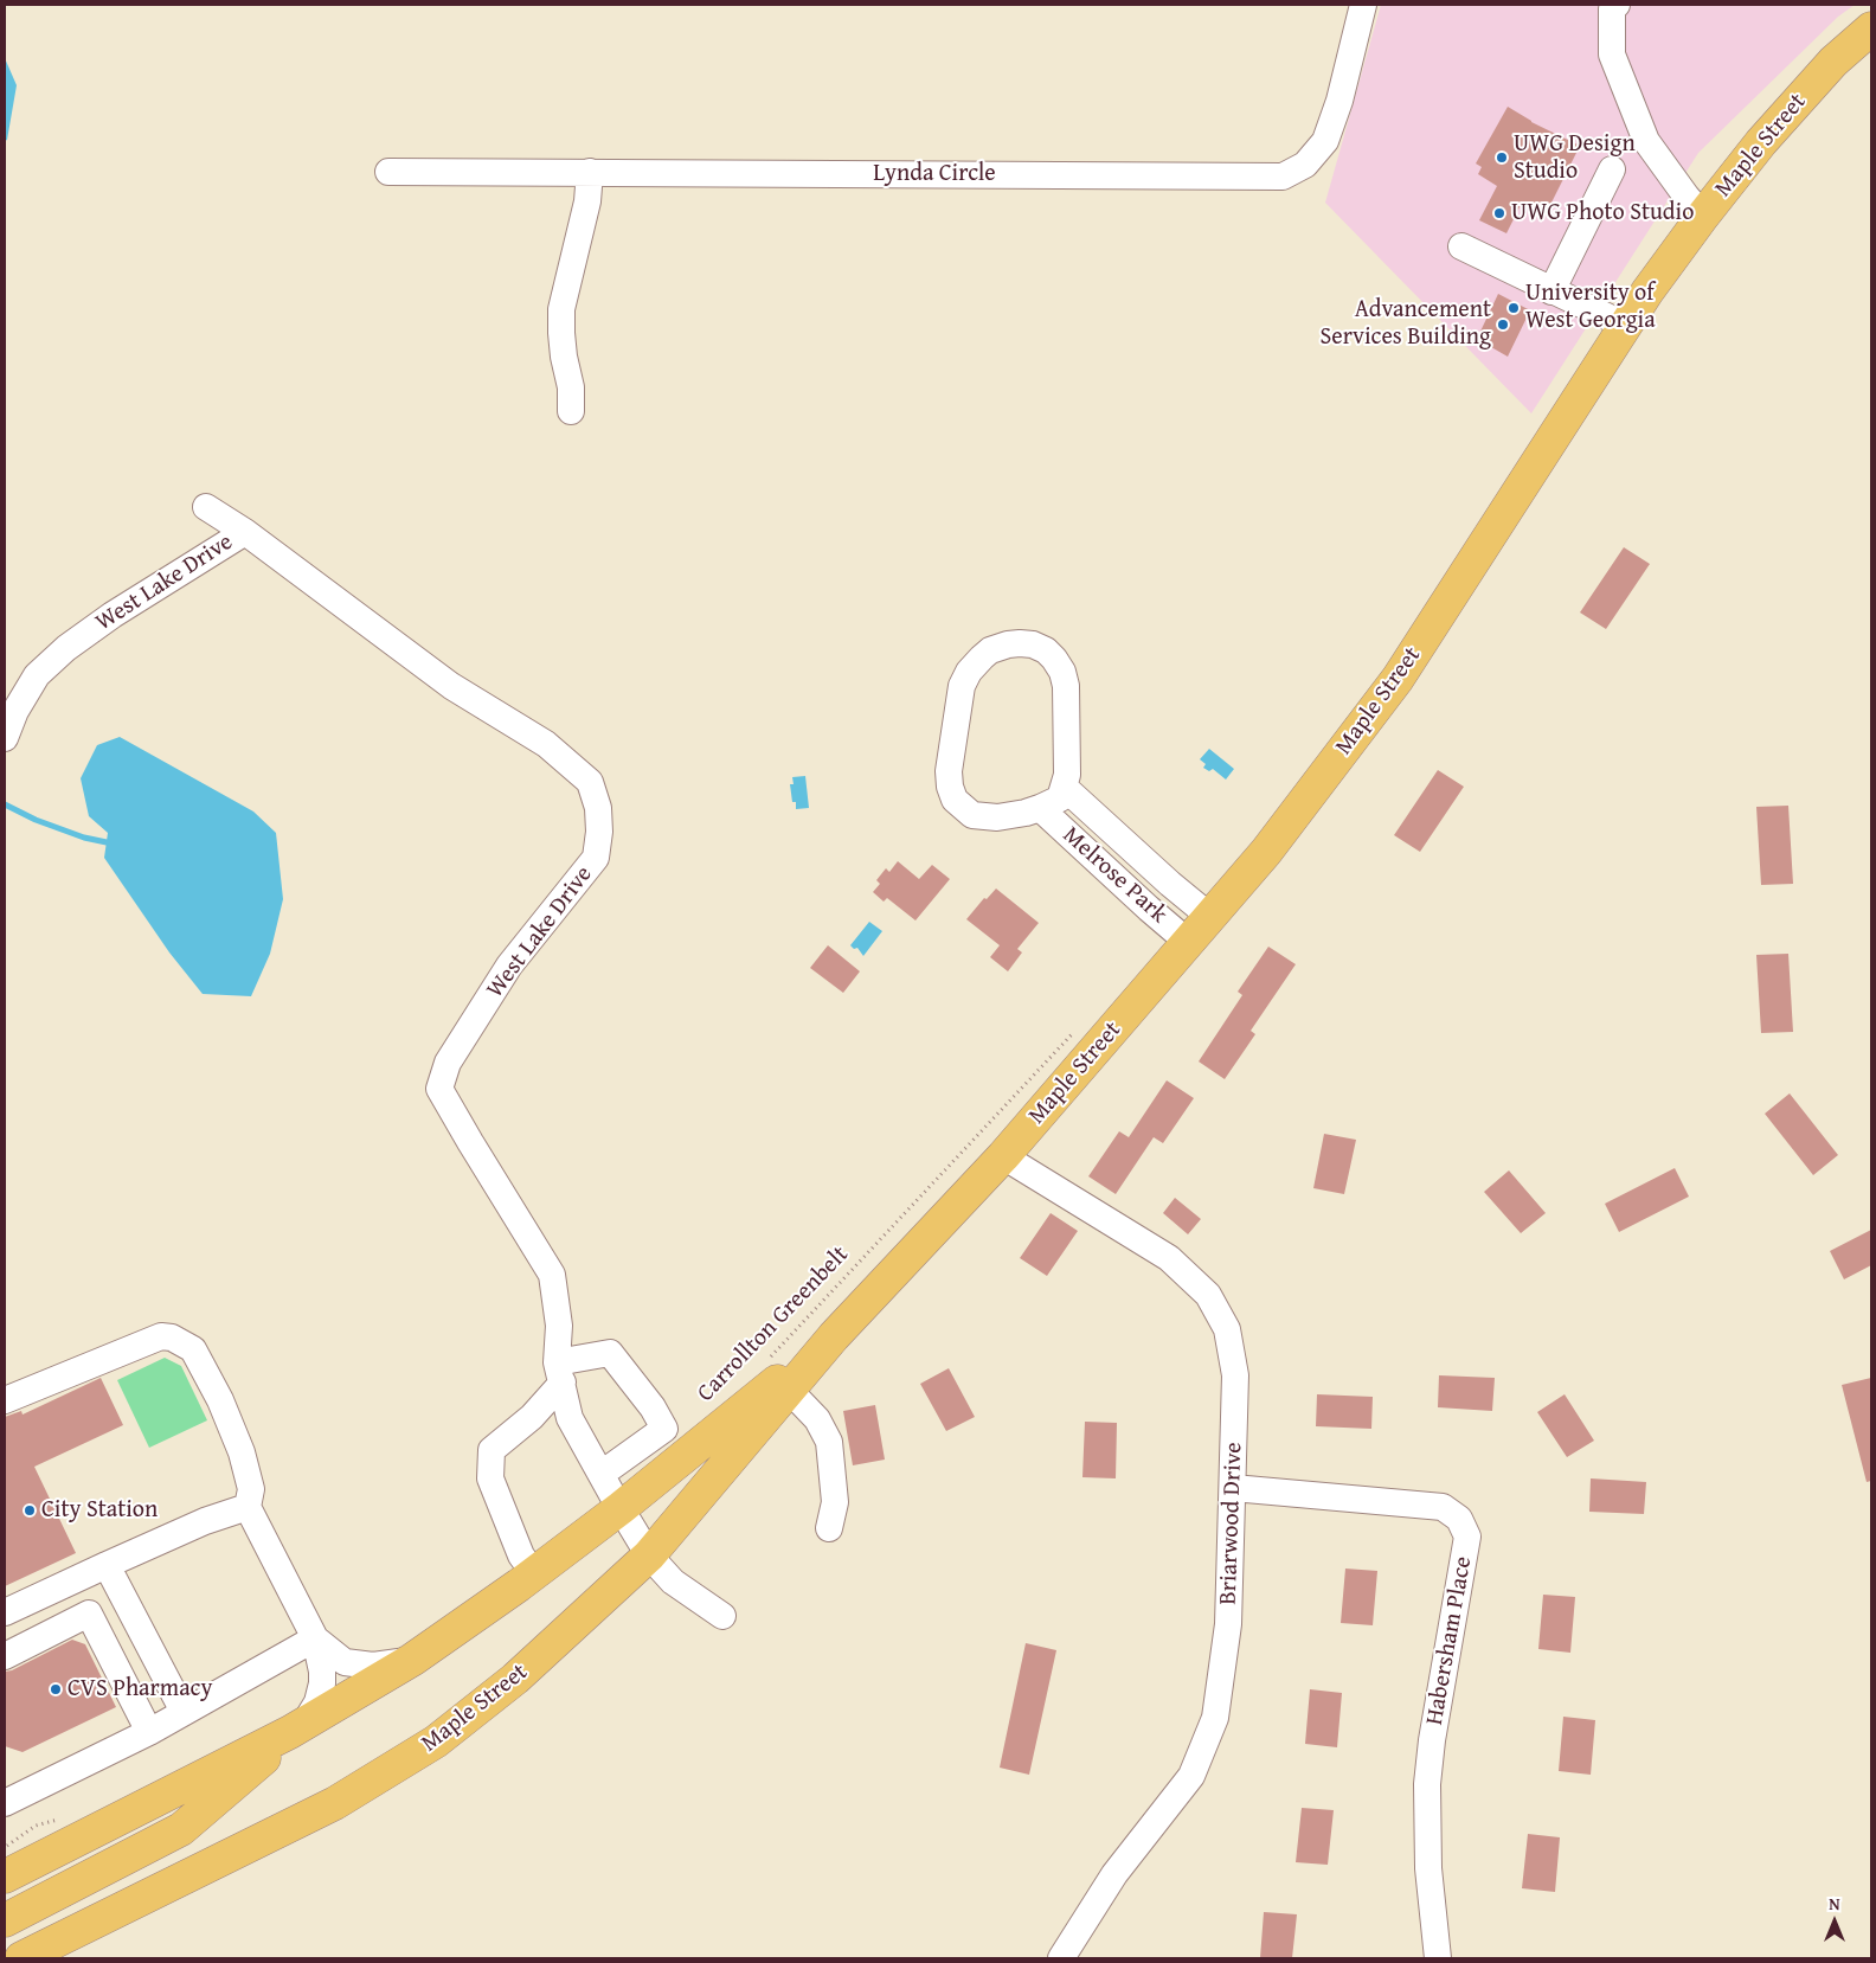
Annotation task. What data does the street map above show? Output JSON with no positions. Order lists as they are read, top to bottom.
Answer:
{
  "streets": {
    "main road": ["Maple Street"],
    "street": [
      "Lynda Circle",
      "West Lake Drive",
      "Melrose Park",
      "Briarwood Drive",
      "Habersham Place"
    ],
    "path": ["Carrollton Greenbelt"]
  },
  "crossings": [
    ["Maple Street", "West Lake Drive"],
    ["Maple Street", "Melrose Park"],
    ["Maple Street", "Briarwood Drive"],
    ["Briarwood Drive", "Habersham Place"]
  ],
  "places": [
    "UWG Design Studio",
    "UWG Photo Studio",
    "University of West Georgia",
    "Advancement Services Building",
    "City Station",
    "CVS Pharmacy"
  ],
  "north": "top"
}
